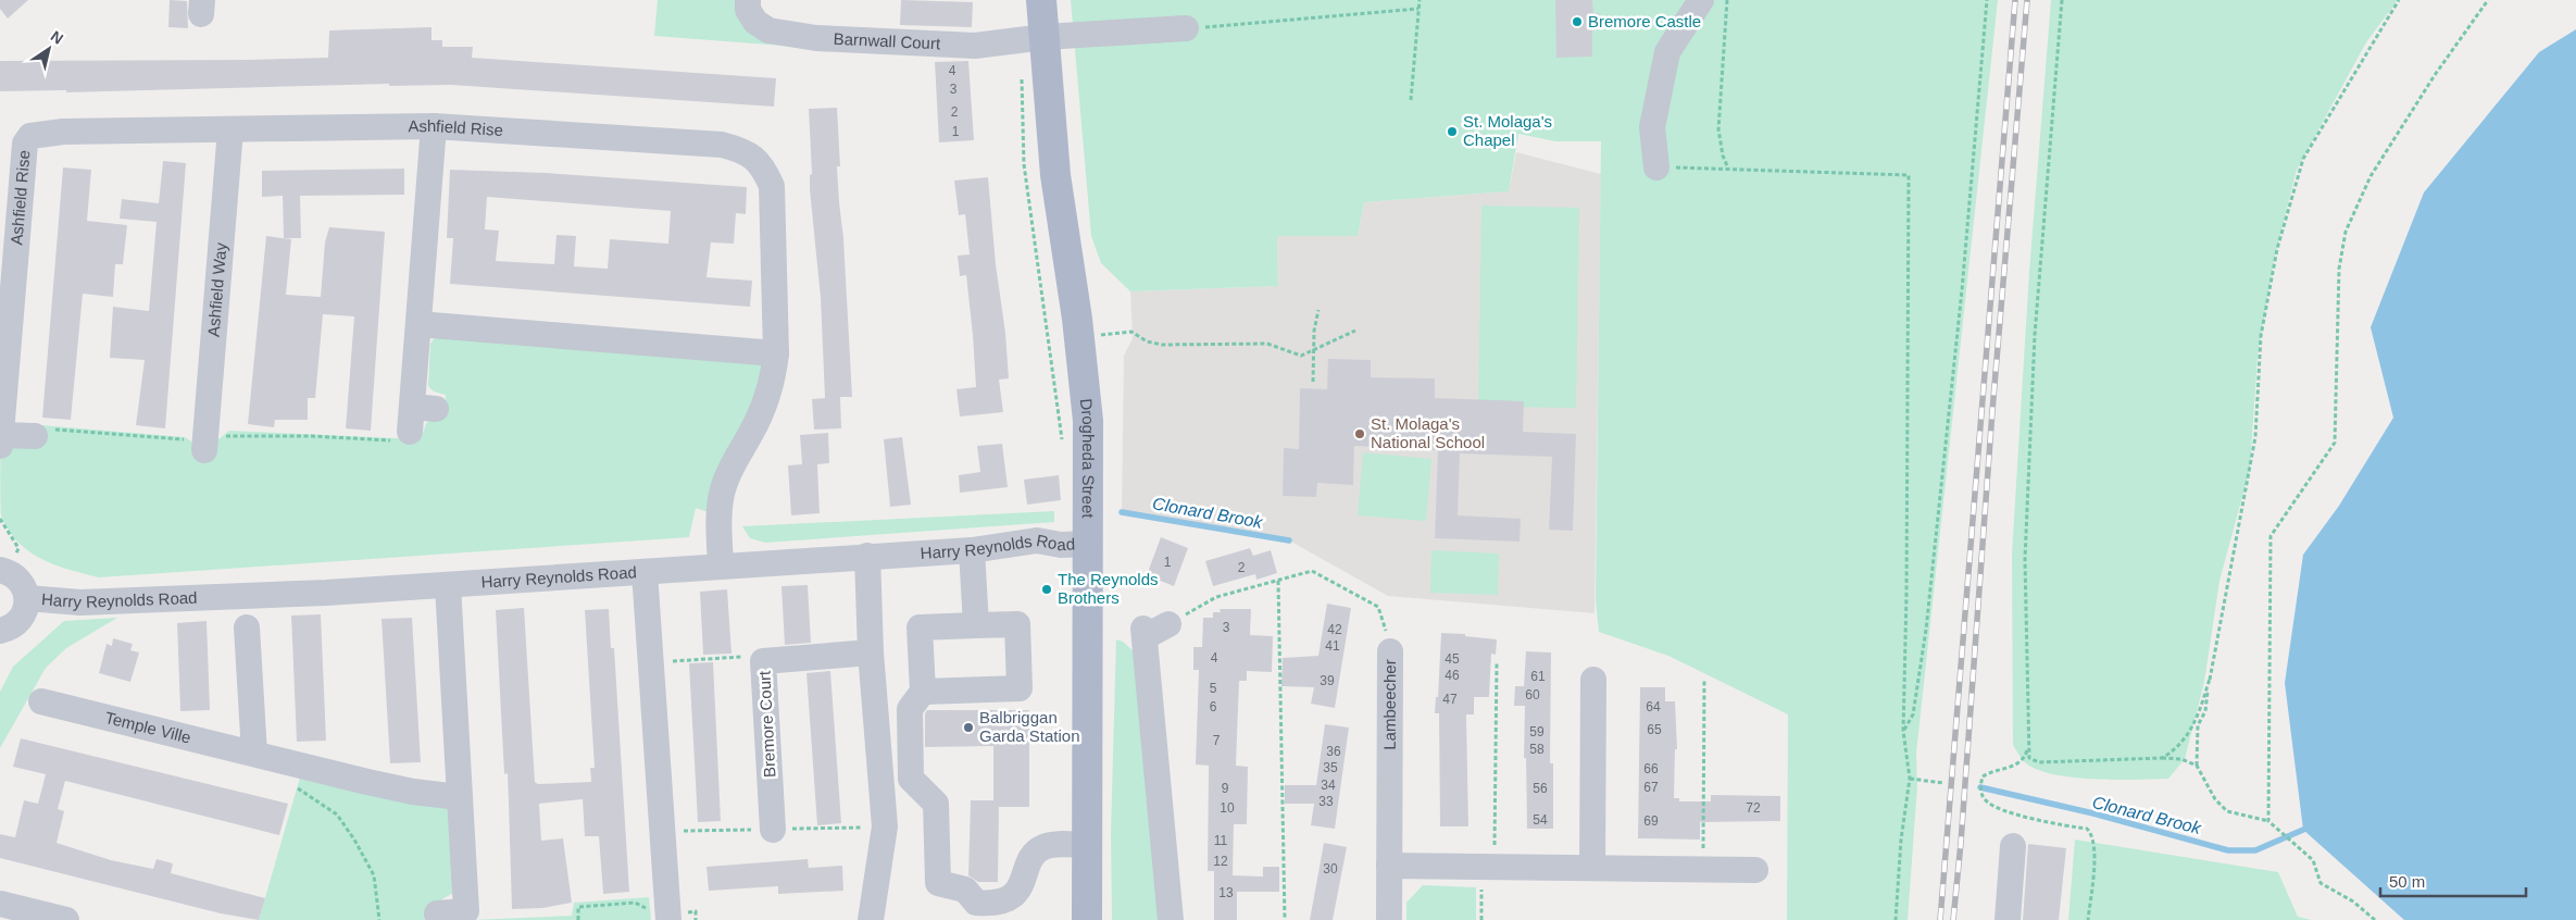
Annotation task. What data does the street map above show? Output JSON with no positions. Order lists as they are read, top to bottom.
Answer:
{
  "streets": {
    "main road": ["Drogheda Street"],
    "street": [
      "Barnwall Court",
      "Ashfield Rise",
      "Ashfield Way",
      "Harry Reynolds Road",
      "Lambeecher",
      "Bremore Court",
      "Temple Ville"
    ]
  },
  "crossings": [
    ["Barnwall Court", "Drogheda Street"],
    ["Ashfield Rise", "Ashfield Way"],
    ["Ashfield Rise", "Harry Reynolds Road"],
    ["Drogheda Street", "Harry Reynolds Road"]
  ],
  "water": ["Clonard Brook"],
  "places": [
    "Bremore Castle",
    "St. Molaga's Chapel",
    "St. Molaga's National School",
    "The Reynolds Brothers",
    "Balbriggan Garda Station"
  ],
  "house_numbers": [
    "4",
    "3",
    "2",
    "1",
    "1",
    "2",
    "3",
    "42",
    "41",
    "4",
    "45",
    "46",
    "61",
    "39",
    "5",
    "60",
    "47",
    "6",
    "64",
    "65",
    "59",
    "7",
    "58",
    "36",
    "35",
    "66",
    "34",
    "67",
    "9",
    "56",
    "33",
    "10",
    "72",
    "54",
    "69",
    "11",
    "12",
    "30",
    "13"
  ],
  "scale_bar": "50 m",
  "north": "top right"
}
